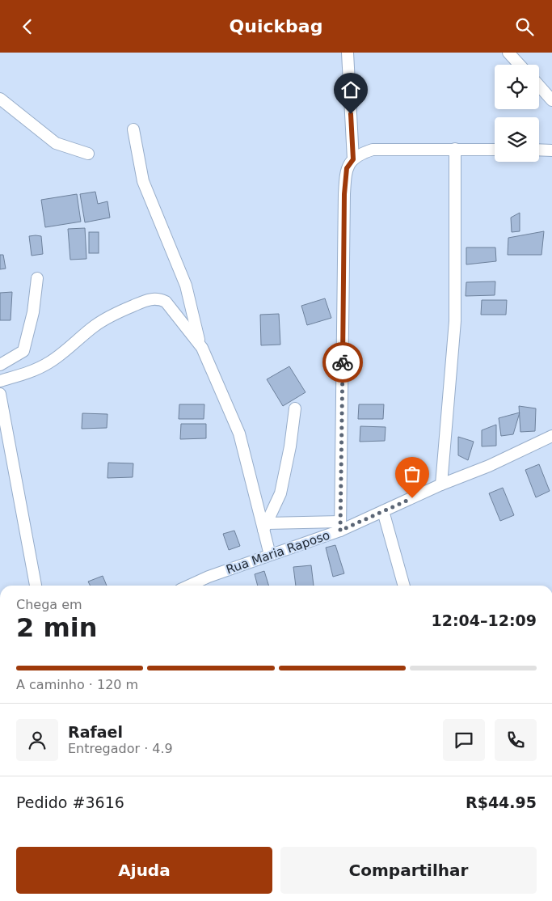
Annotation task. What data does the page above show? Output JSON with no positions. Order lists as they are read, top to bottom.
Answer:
{
  "streets": {
    "street": ["Rua Maria Raposo"]
  },
  "page": {
    "header": "Quickbag",
    "heading": ["2 min", "Chega em", "12:04–12:09"],
    "panel": [
      "Rafael",
      "Entregador · 4.9",
      "Pedido #3616",
      "R$44.95"
    ],
    "bar": "A caminho · 120 m",
    "buttons": ["Ajuda", "Compartilhar"]
  }
}
